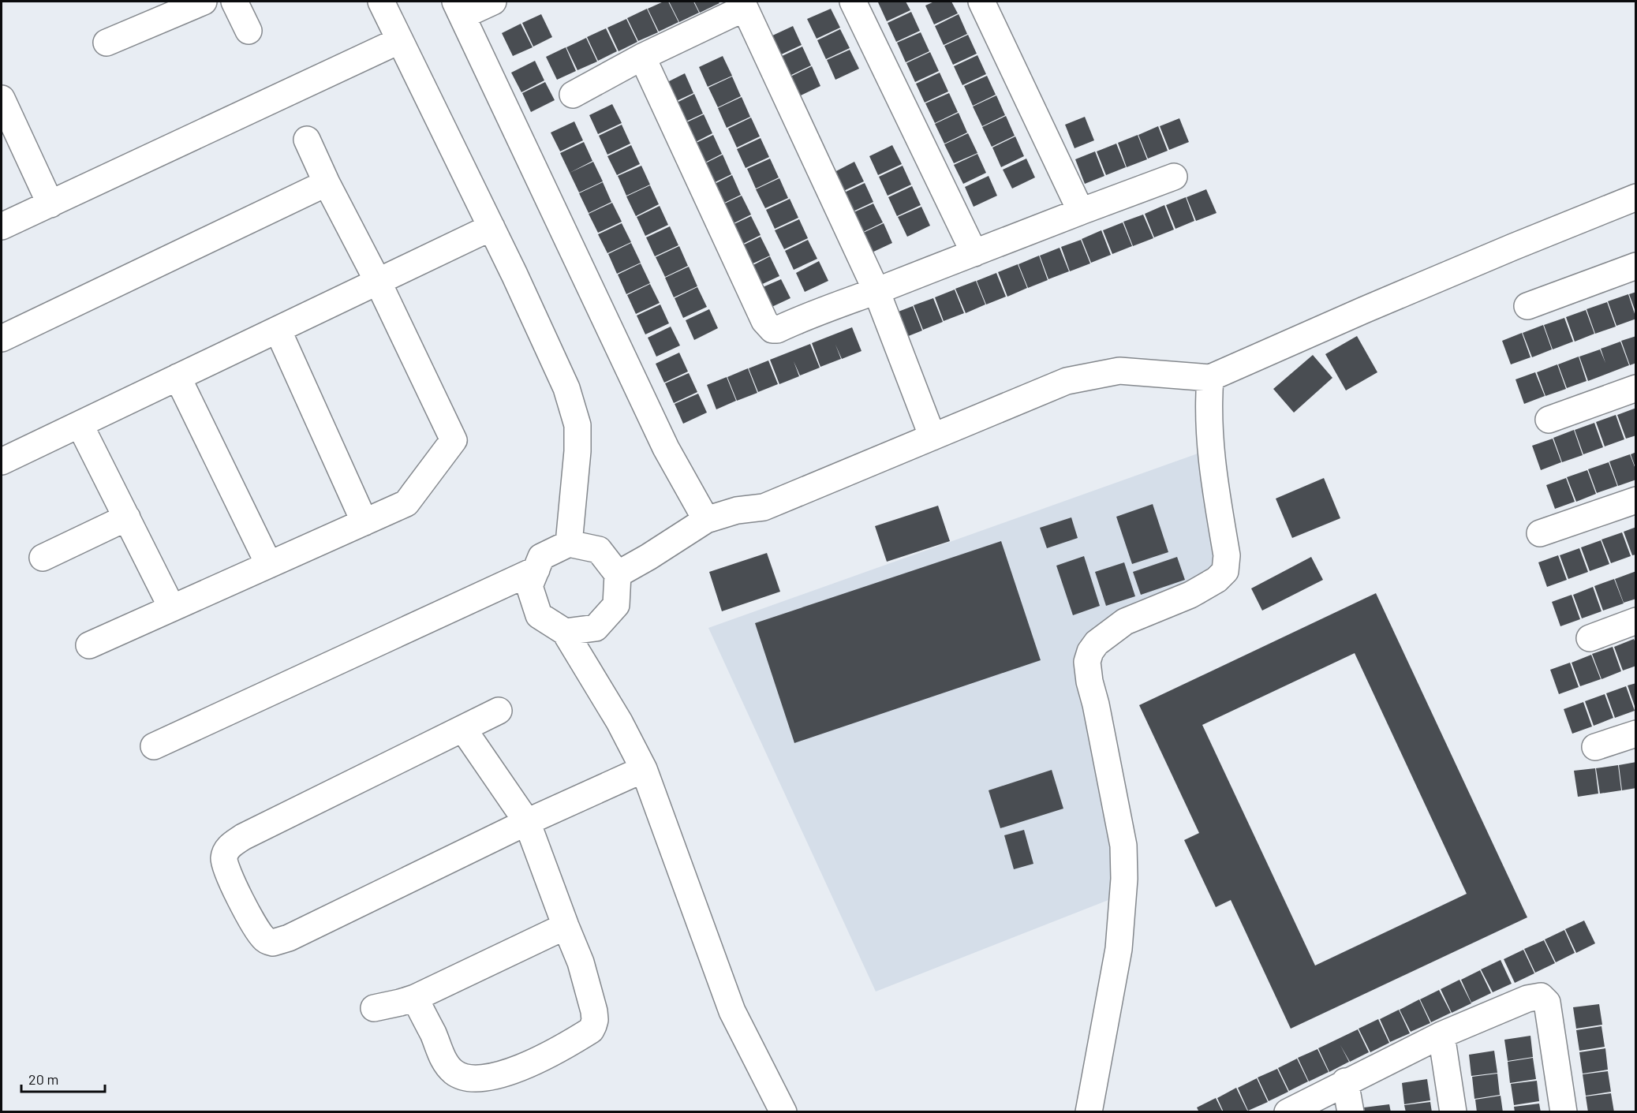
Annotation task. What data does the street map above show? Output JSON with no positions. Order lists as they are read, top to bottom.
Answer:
{
  "scale_bar": "20 m"
}
